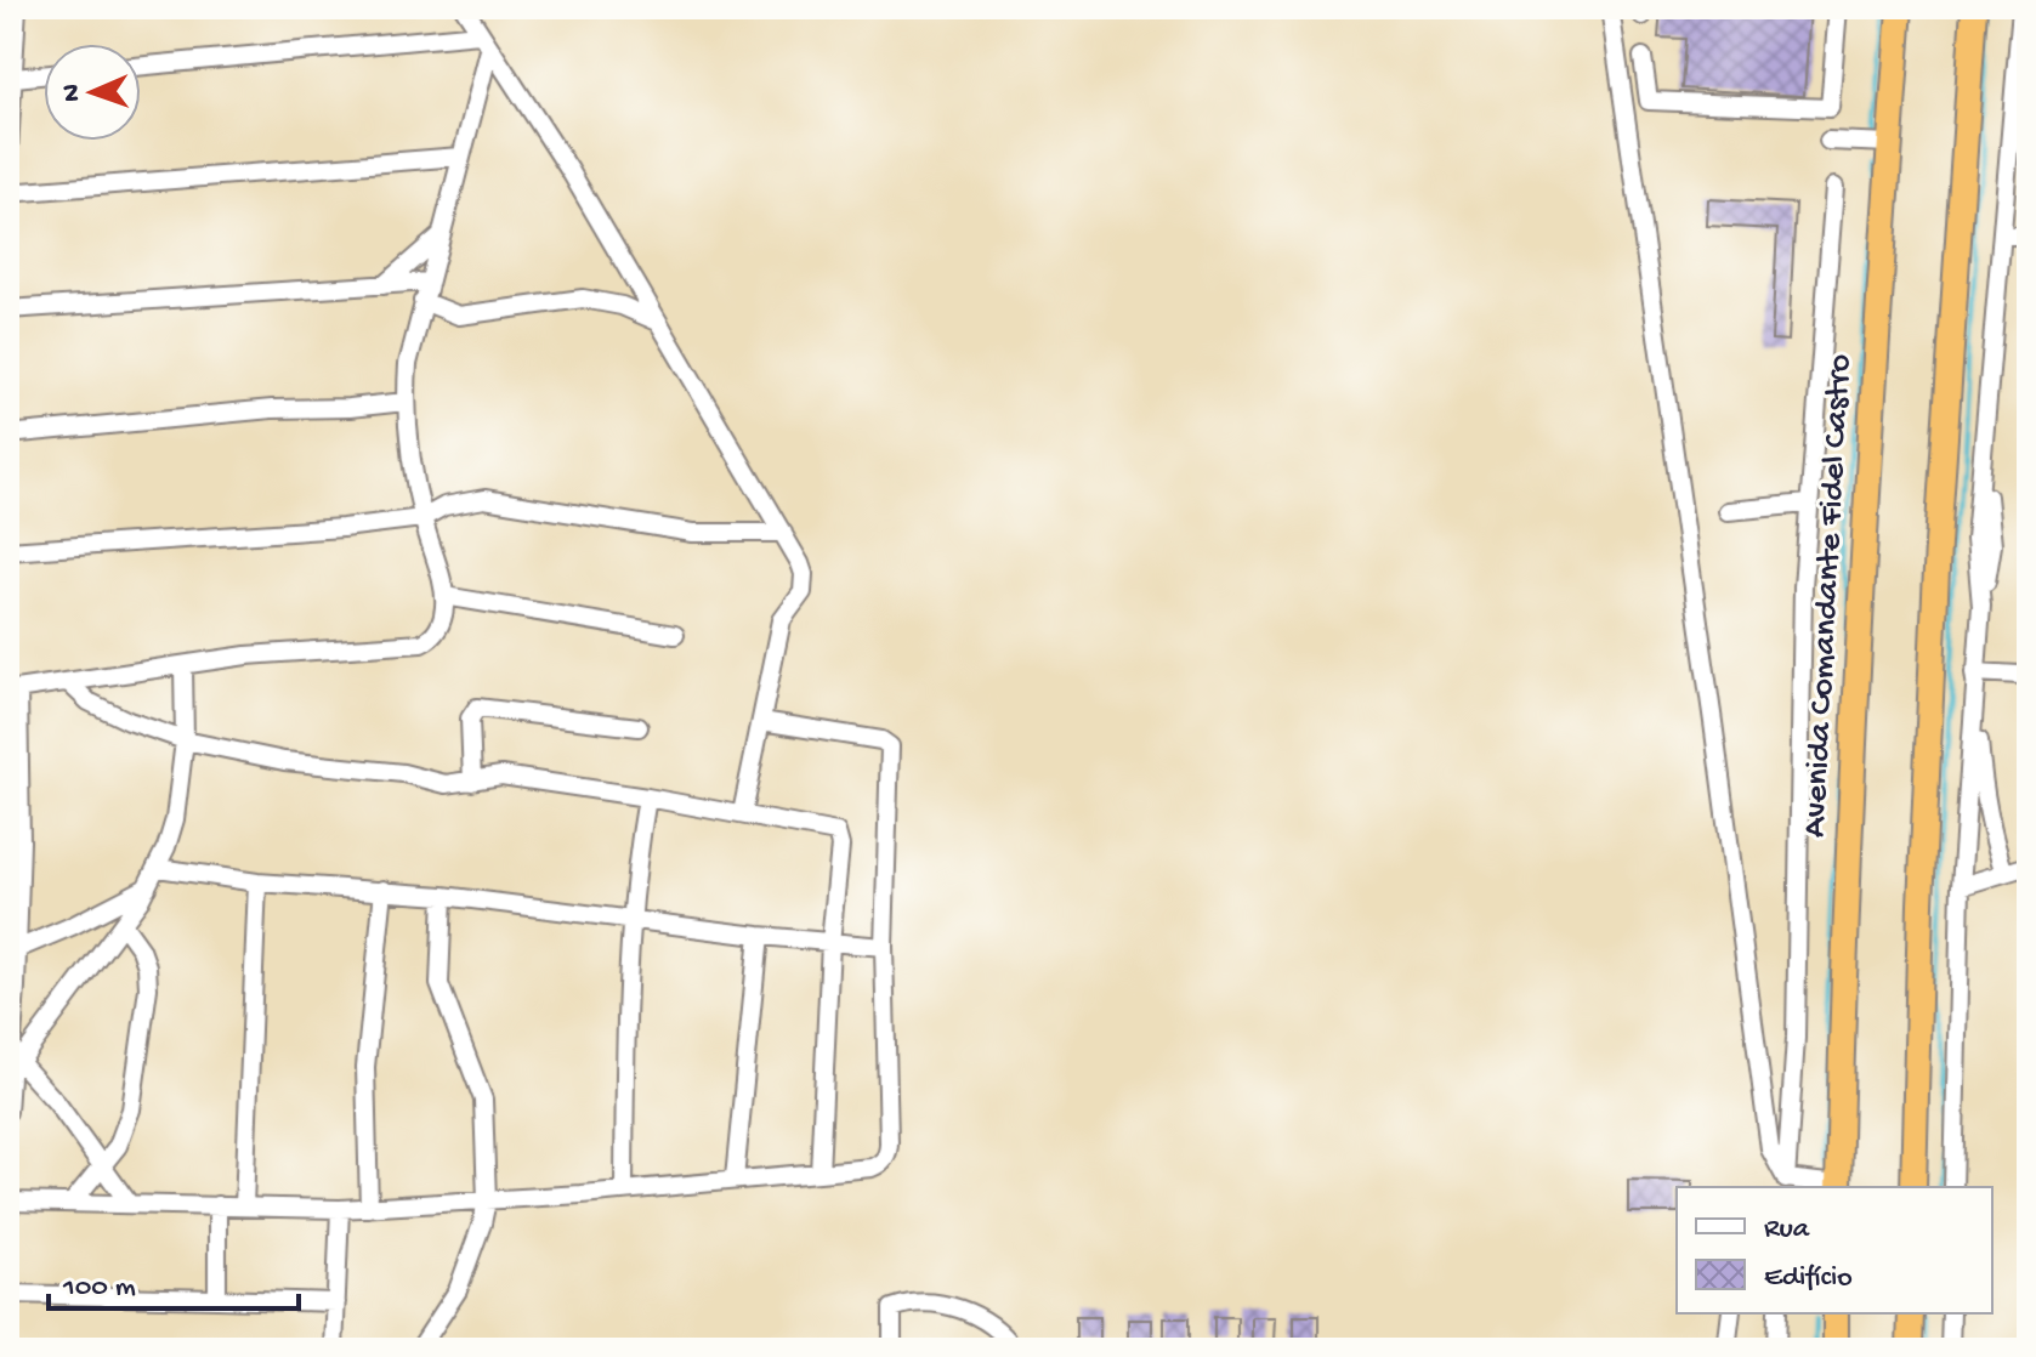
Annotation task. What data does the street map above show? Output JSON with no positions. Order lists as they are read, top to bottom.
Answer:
{
  "streets": {
    "highway": ["Avenida Comandante Fidel Castro"]
  },
  "legend": ["Rua", "Edifício"],
  "scale_bar": "100 m",
  "north": "left"
}
